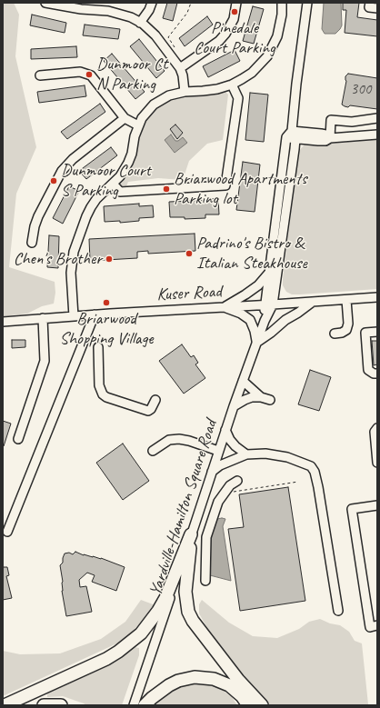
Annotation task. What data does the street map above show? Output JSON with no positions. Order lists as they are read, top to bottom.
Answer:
{
  "streets": {
    "street": ["Kuser Road", "Yardville-Hamilton Square Road"]
  },
  "crossings": [
    ["Kuser Road", "Yardville-Hamilton Square Road"]
  ],
  "places": [
    "Pinedale Court Parking",
    "Dunmoor Ct N Parking",
    "Dunmoor Court S Parking",
    "Briarwood Apartments Parking lot",
    "Padrino's Bistro & Italian Steakhouse",
    "Chen's Brother",
    "Briarwood Shopping Village"
  ],
  "house_numbers": ["300"]
}
